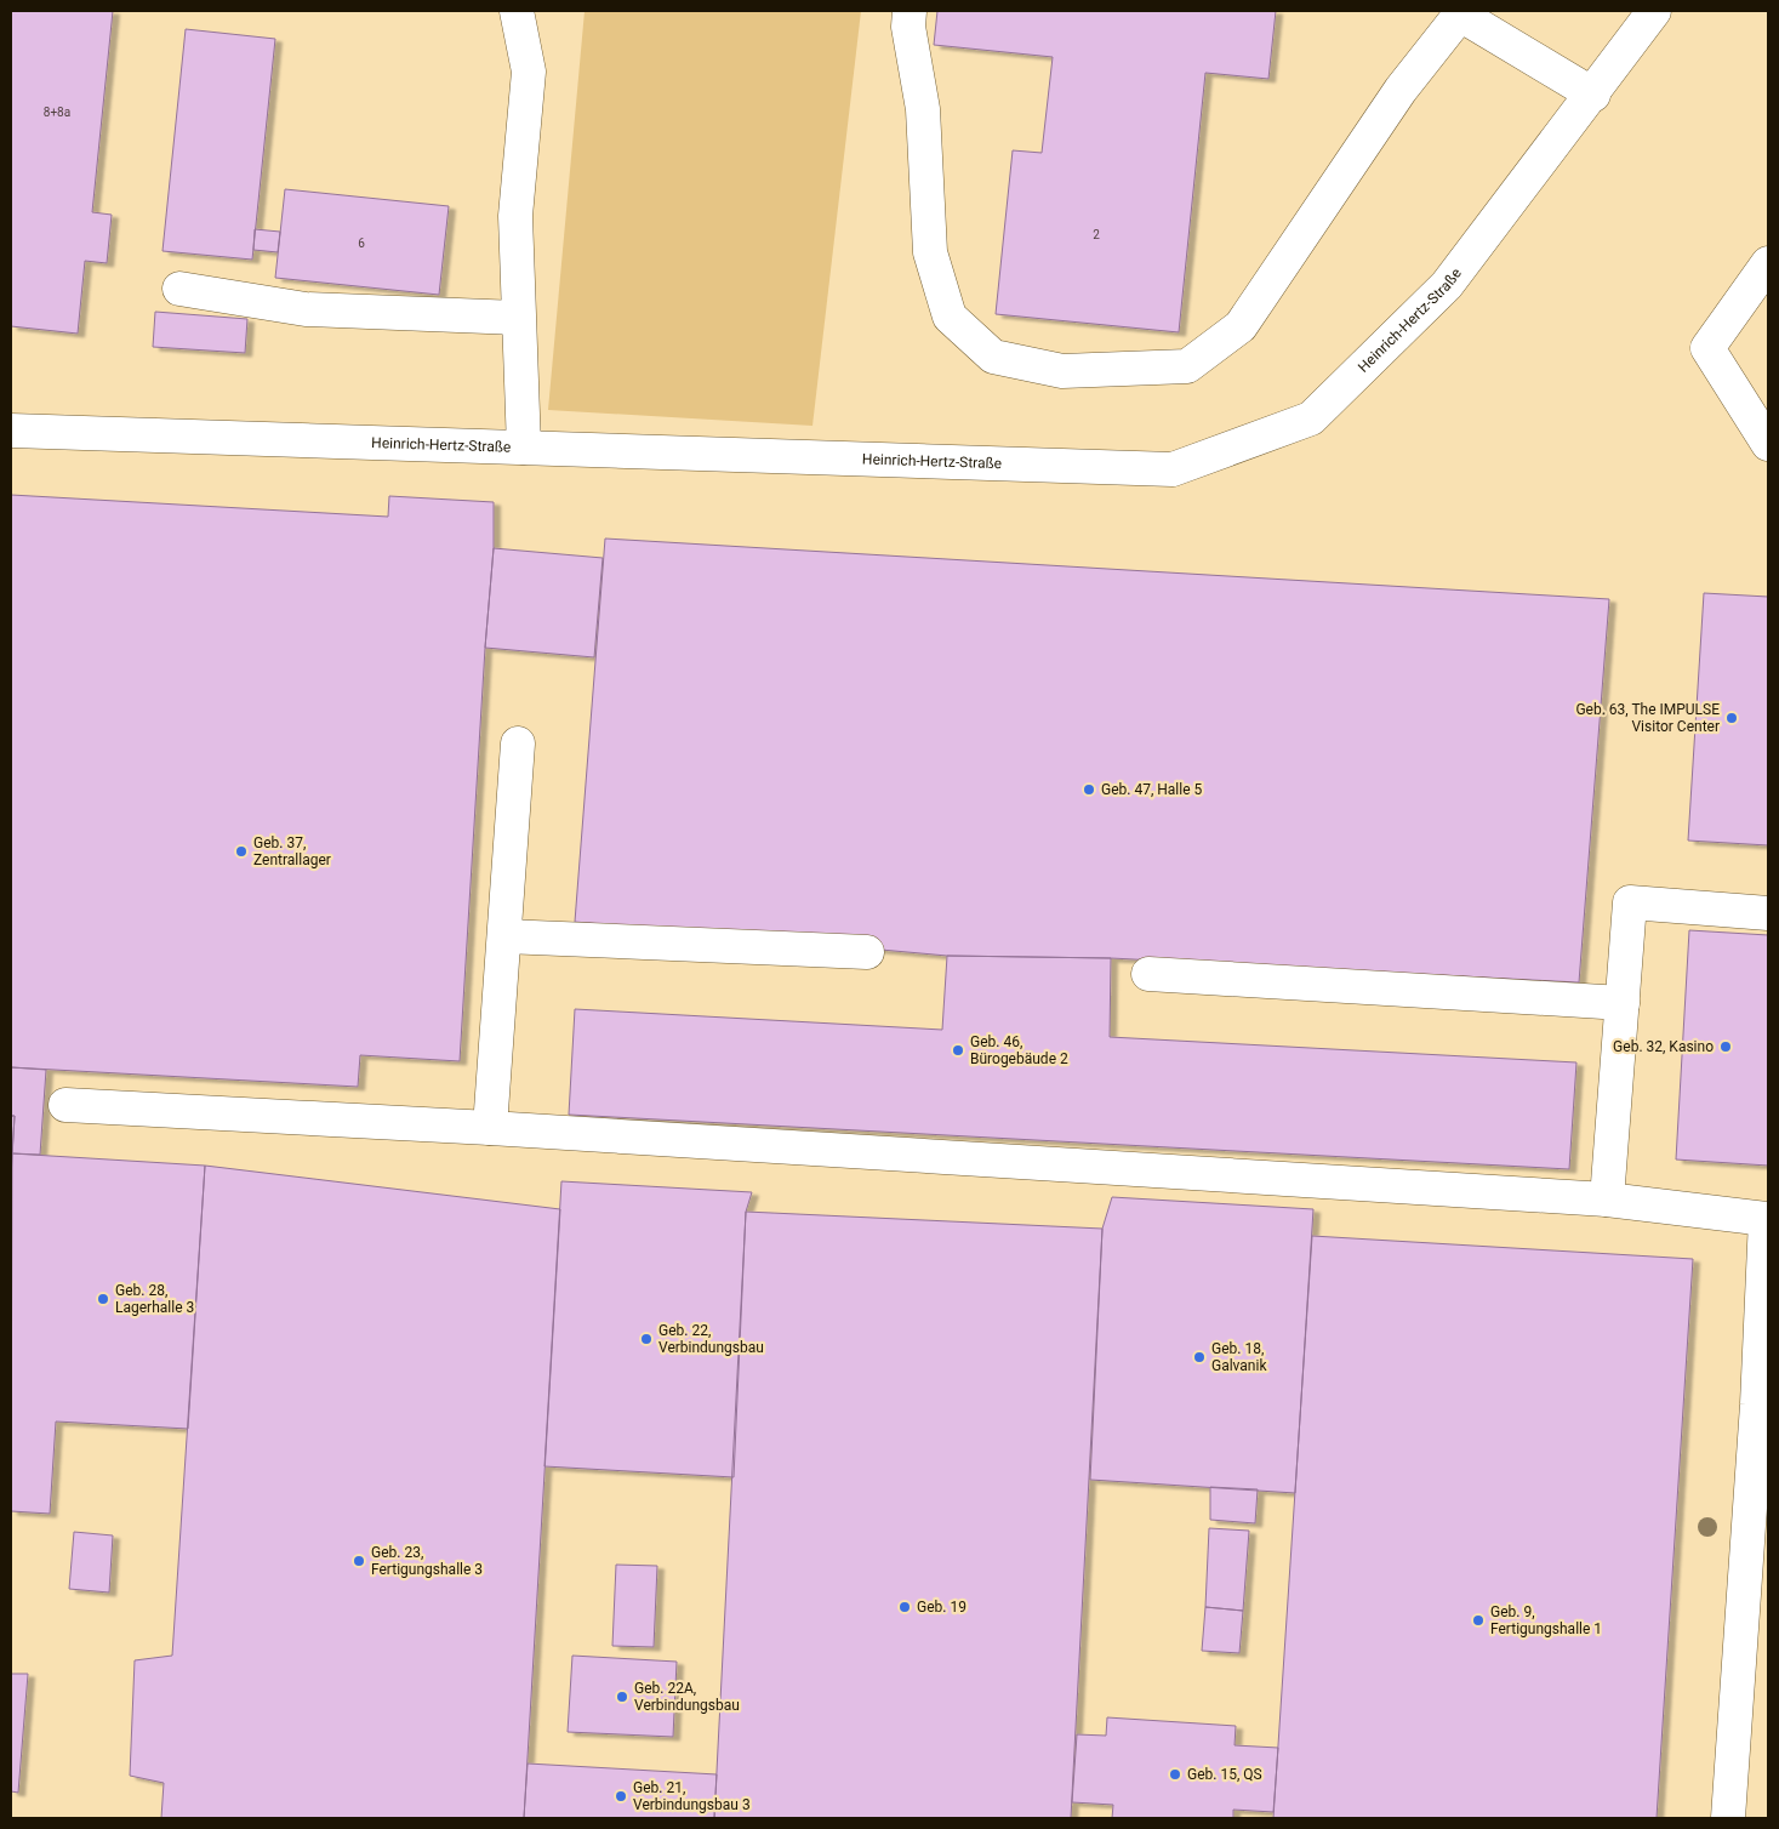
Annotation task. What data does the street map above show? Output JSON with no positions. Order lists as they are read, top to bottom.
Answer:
{
  "streets": {
    "street": ["Heinrich-Hertz-Straße"]
  },
  "places": [
    "Geb. 63, The IMPULSE Visitor Center",
    "Geb. 47, Halle 5",
    "Geb. 37, Zentrallager",
    "Geb. 32, Kasino",
    "Geb. 46, Bürogebäude 2",
    "Geb. 28, Lagerhalle 3",
    "Geb. 22, Verbindungsbau",
    "Geb. 18, Galvanik",
    "Geb. 23, Fertigungshalle 3",
    "Geb. 19",
    "Geb. 9, Fertigungshalle 1",
    "Geb. 22A, Verbindungsbau",
    "Geb. 15, QS",
    "Geb. 21, Verbindungsbau 3"
  ],
  "house_numbers": ["8+8a", "2", "6"]
}
